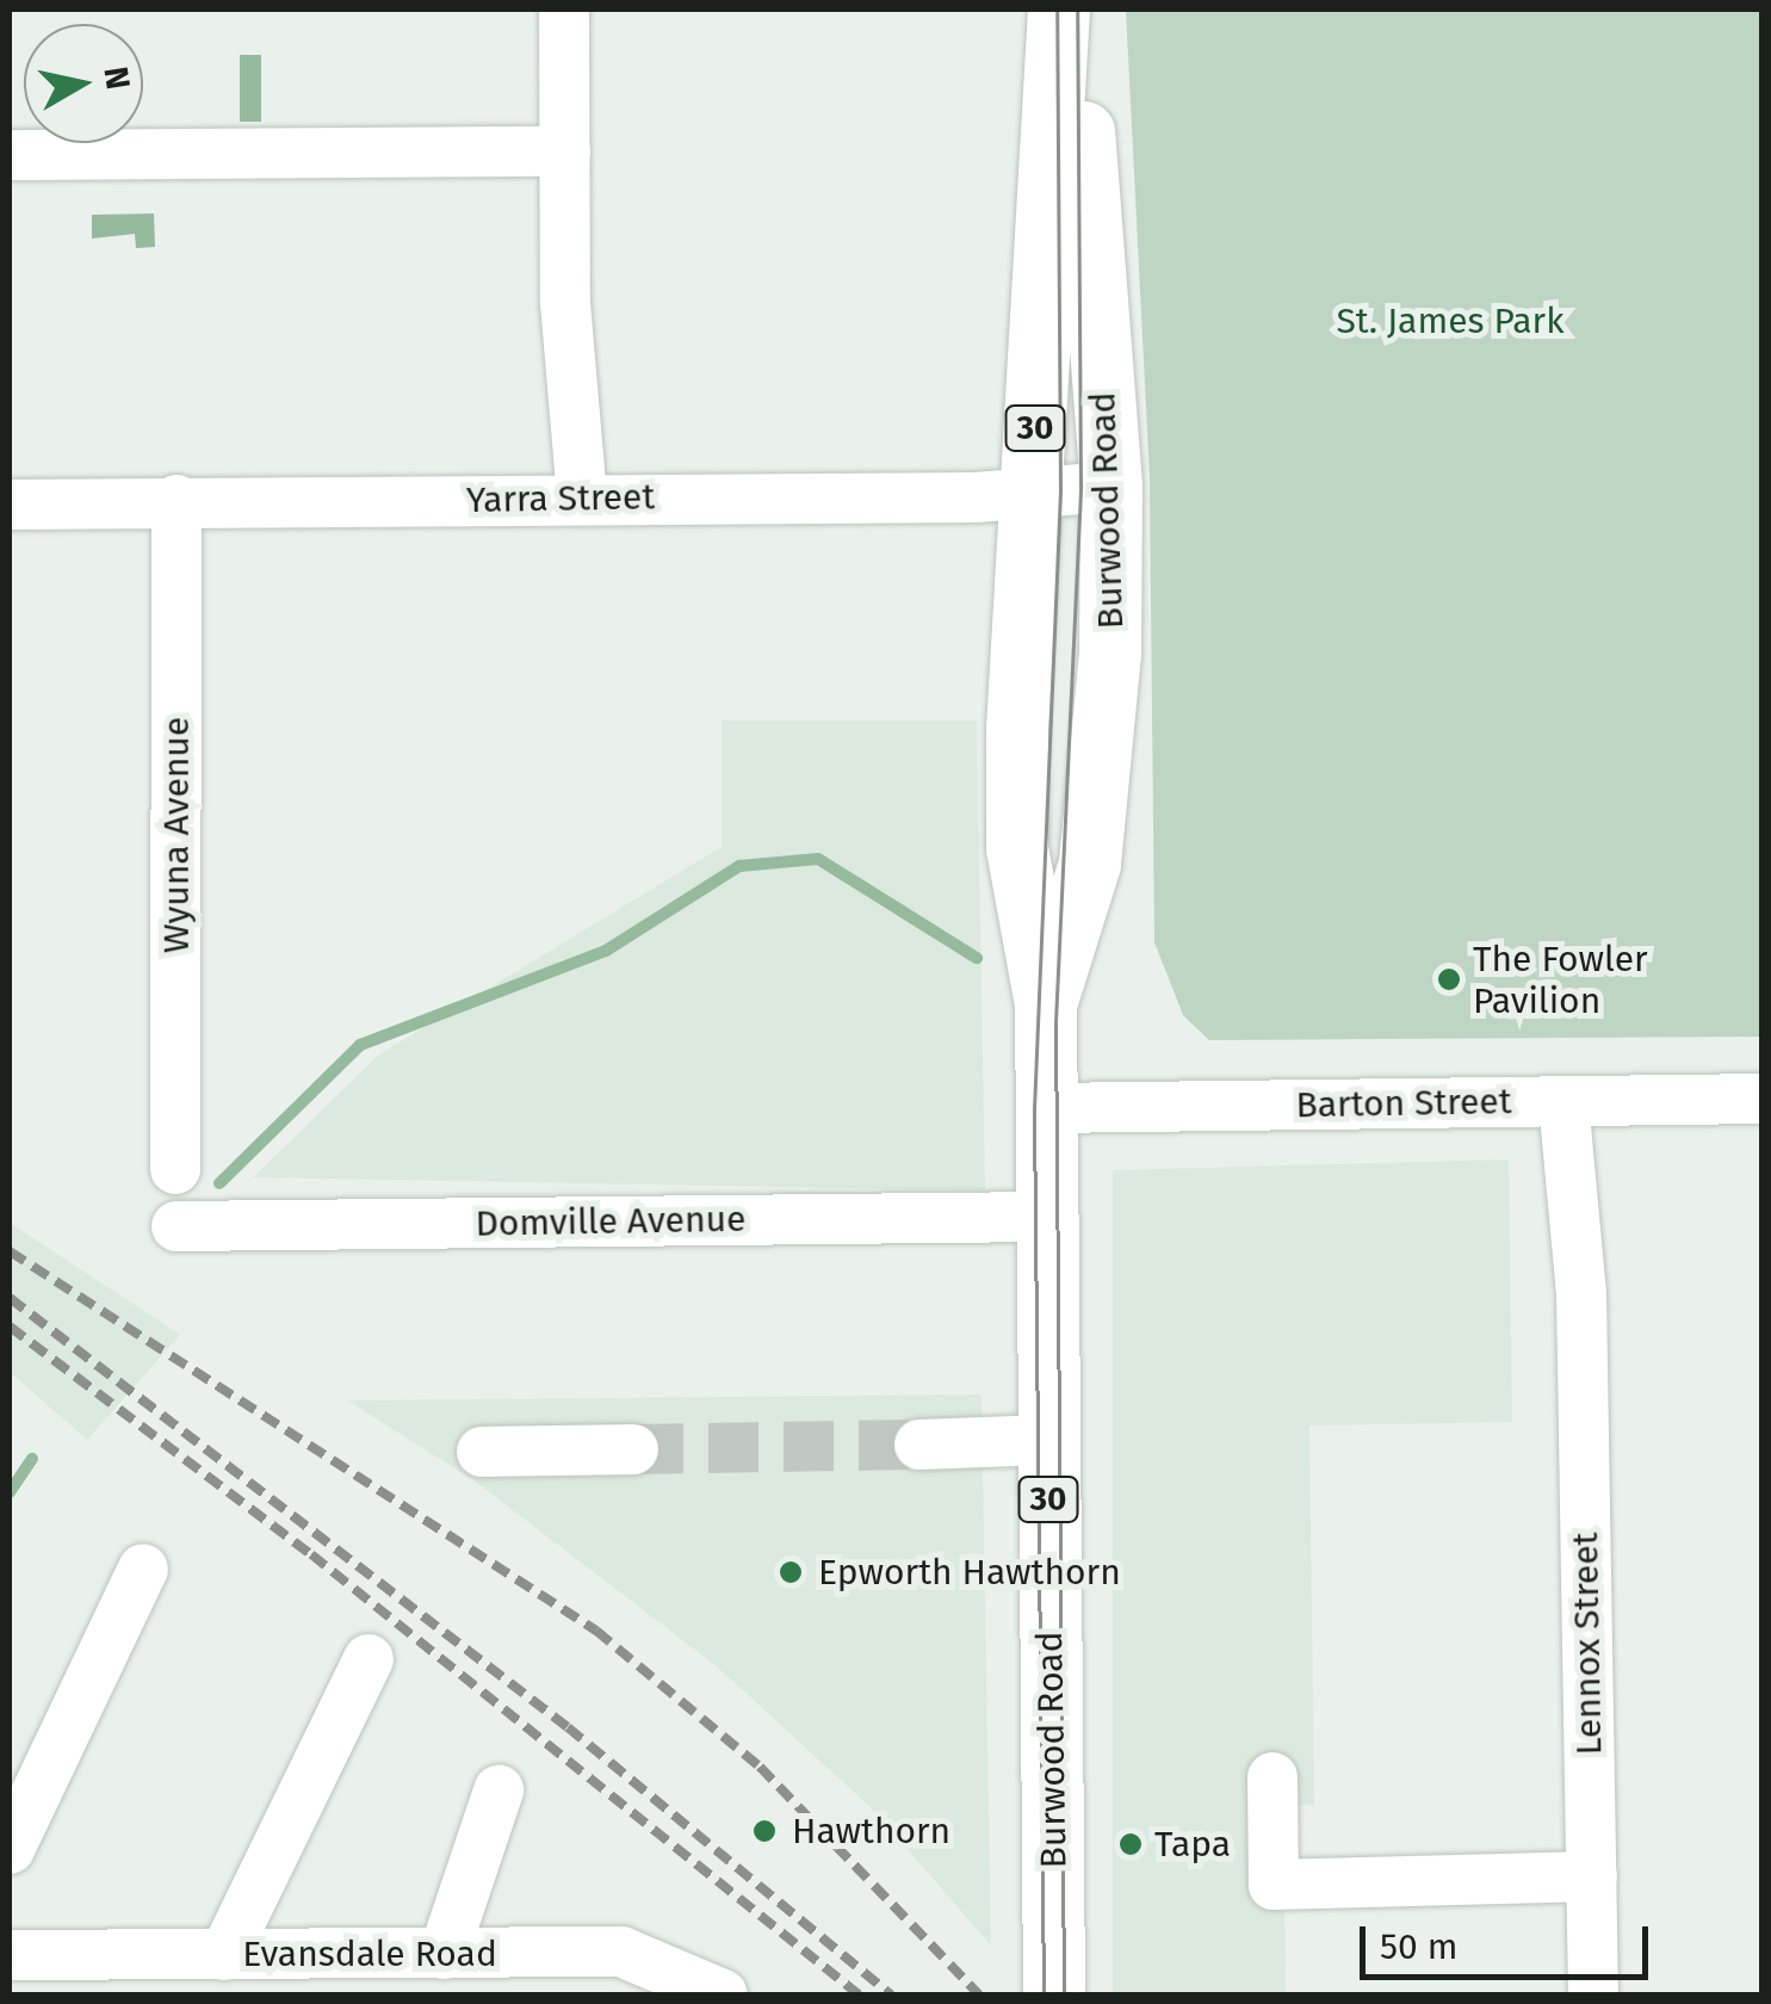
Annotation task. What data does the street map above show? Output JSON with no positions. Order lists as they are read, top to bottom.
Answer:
{
  "streets": {
    "main road": ["30", "Burwood Road"],
    "street": [
      "Yarra Street",
      "Wyuna Avenue",
      "Barton Street",
      "Domville Avenue",
      "Lennox Street",
      "Evansdale Road"
    ]
  },
  "crossings": [
    ["Yarra Street", "Burwood Road"],
    ["Yarra Street", "Wyuna Avenue"],
    ["Burwood Road", "Barton Street"],
    ["Burwood Road", "Domville Avenue"],
    ["Barton Street", "Lennox Street"]
  ],
  "parks": ["St. James Park"],
  "places": [
    "The Fowler Pavilion",
    "Epworth Hawthorn",
    "Hawthorn",
    "Tapa"
  ],
  "scale_bar": "50 m",
  "north": "right"
}
